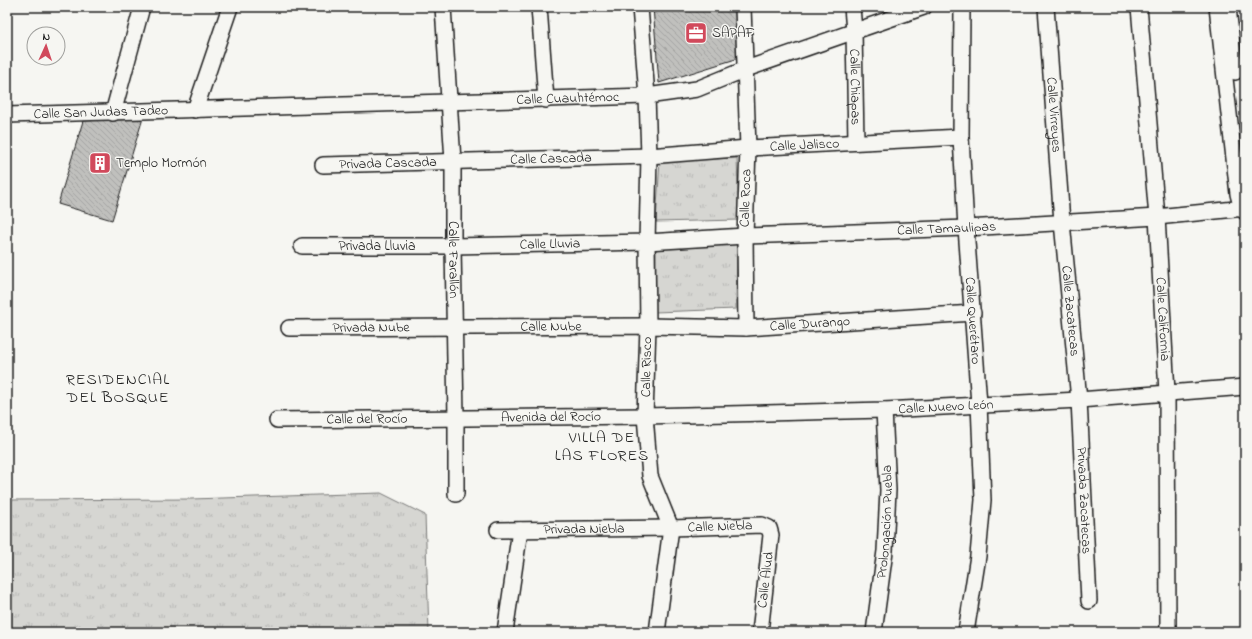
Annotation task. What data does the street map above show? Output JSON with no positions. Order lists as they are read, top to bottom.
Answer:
{
  "streets": {
    "street": [
      "Calle Chiapas",
      "Calle Cuauhtémoc",
      "Calle San Judas Tadeo",
      "Calle Virreyes",
      "Calle Jalisco",
      "Calle Cascada",
      "Privada Cascada",
      "Calle Roca",
      "Calle Tamaulipas",
      "Calle Lluvia",
      "Privada Lluvia",
      "Calle Farallón",
      "Calle Zacatecas",
      "Calle California",
      "Calle Querétaro",
      "Calle Durango",
      "Privada Nube",
      "Calle Nube",
      "Calle Risco",
      "Calle Nuevo León",
      "Avenida del Rocío",
      "Calle del Rocío",
      "Privada Zacatecas",
      "Prolongación Puebla",
      "Calle Niebla",
      "Privada Niebla",
      "Calle Alud"
    ]
  },
  "crossings": [
    ["Calle Chiapas", "Calle Cuauhtémoc"],
    ["Calle Chiapas", "Calle Jalisco"],
    ["Calle Cuauhtémoc", "Calle San Judas Tadeo"],
    ["Calle Cuauhtémoc", "Calle Roca"],
    ["Calle Cuauhtémoc", "Calle Farallón"],
    ["Calle Cuauhtémoc", "Calle Risco"],
    ["Calle Virreyes", "Calle Tamaulipas"],
    ["Calle Virreyes", "Calle Zacatecas"],
    ["Calle Jalisco", "Calle Cascada"],
    ["Calle Jalisco", "Calle Roca"],
    ["Calle Jalisco", "Calle Querétaro"],
    ["Calle Jalisco", "Calle Risco"],
    ["Calle Cascada", "Privada Cascada"],
    ["Calle Cascada", "Calle Farallón"],
    ["Calle Cascada", "Calle Risco"],
    ["Privada Cascada", "Calle Farallón"],
    ["Calle Roca", "Calle Tamaulipas"],
    ["Calle Roca", "Calle Durango"],
    ["Calle Tamaulipas", "Calle Lluvia"],
    ["Calle Tamaulipas", "Calle Zacatecas"],
    ["Calle Tamaulipas", "Calle California"],
    ["Calle Tamaulipas", "Calle Querétaro"],
    ["Calle Tamaulipas", "Calle Risco"],
    ["Calle Lluvia", "Privada Lluvia"],
    ["Calle Lluvia", "Calle Farallón"],
    ["Calle Lluvia", "Calle Risco"],
    ["Privada Lluvia", "Calle Farallón"],
    ["Calle Farallón", "Privada Nube"],
    ["Calle Farallón", "Calle Nube"],
    ["Calle Farallón", "Avenida del Rocío"],
    ["Calle Farallón", "Calle del Rocío"],
    ["Calle Zacatecas", "Calle Nuevo León"],
    ["Calle Zacatecas", "Privada Zacatecas"],
    ["Calle California", "Calle Nuevo León"],
    ["Calle Querétaro", "Calle Durango"],
    ["Calle Querétaro", "Calle Nuevo León"],
    ["Calle Durango", "Calle Nube"],
    ["Calle Durango", "Calle Risco"],
    ["Privada Nube", "Calle Nube"],
    ["Calle Nube", "Calle Risco"],
    ["Calle Risco", "Calle Nuevo León"],
    ["Calle Risco", "Avenida del Rocío"],
    ["Calle Risco", "Calle Niebla"],
    ["Calle Risco", "Privada Niebla"],
    ["Calle Nuevo León", "Avenida del Rocío"],
    ["Calle Nuevo León", "Privada Zacatecas"],
    ["Calle Nuevo León", "Prolongación Puebla"],
    ["Avenida del Rocío", "Calle del Rocío"],
    ["Calle Niebla", "Privada Niebla"],
    ["Calle Niebla", "Calle Alud"]
  ],
  "districts": ["RESIDENCIAL DEL BOSQUE", "VILLA DE LAS FLORES"],
  "places": {
    "office": ["SAPAF"],
    "building": ["Templo Mormón"]
  },
  "north": "top"
}
